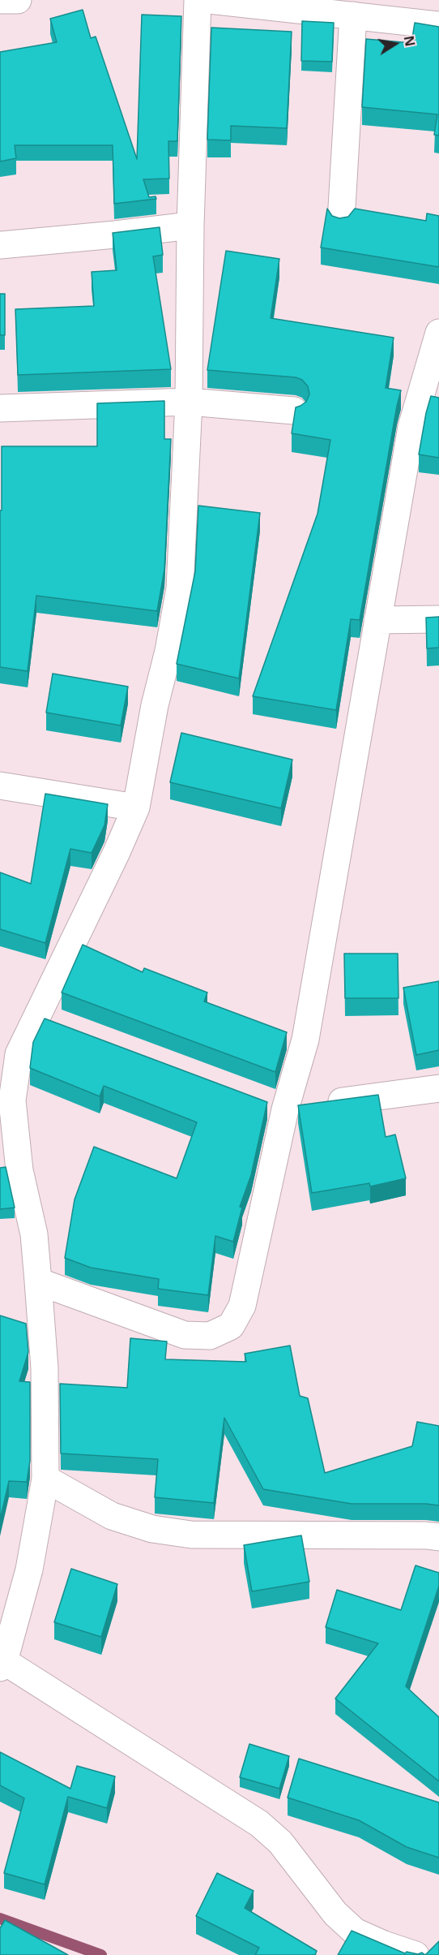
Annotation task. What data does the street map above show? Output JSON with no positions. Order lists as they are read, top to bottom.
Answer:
{
  "north": "right"
}
